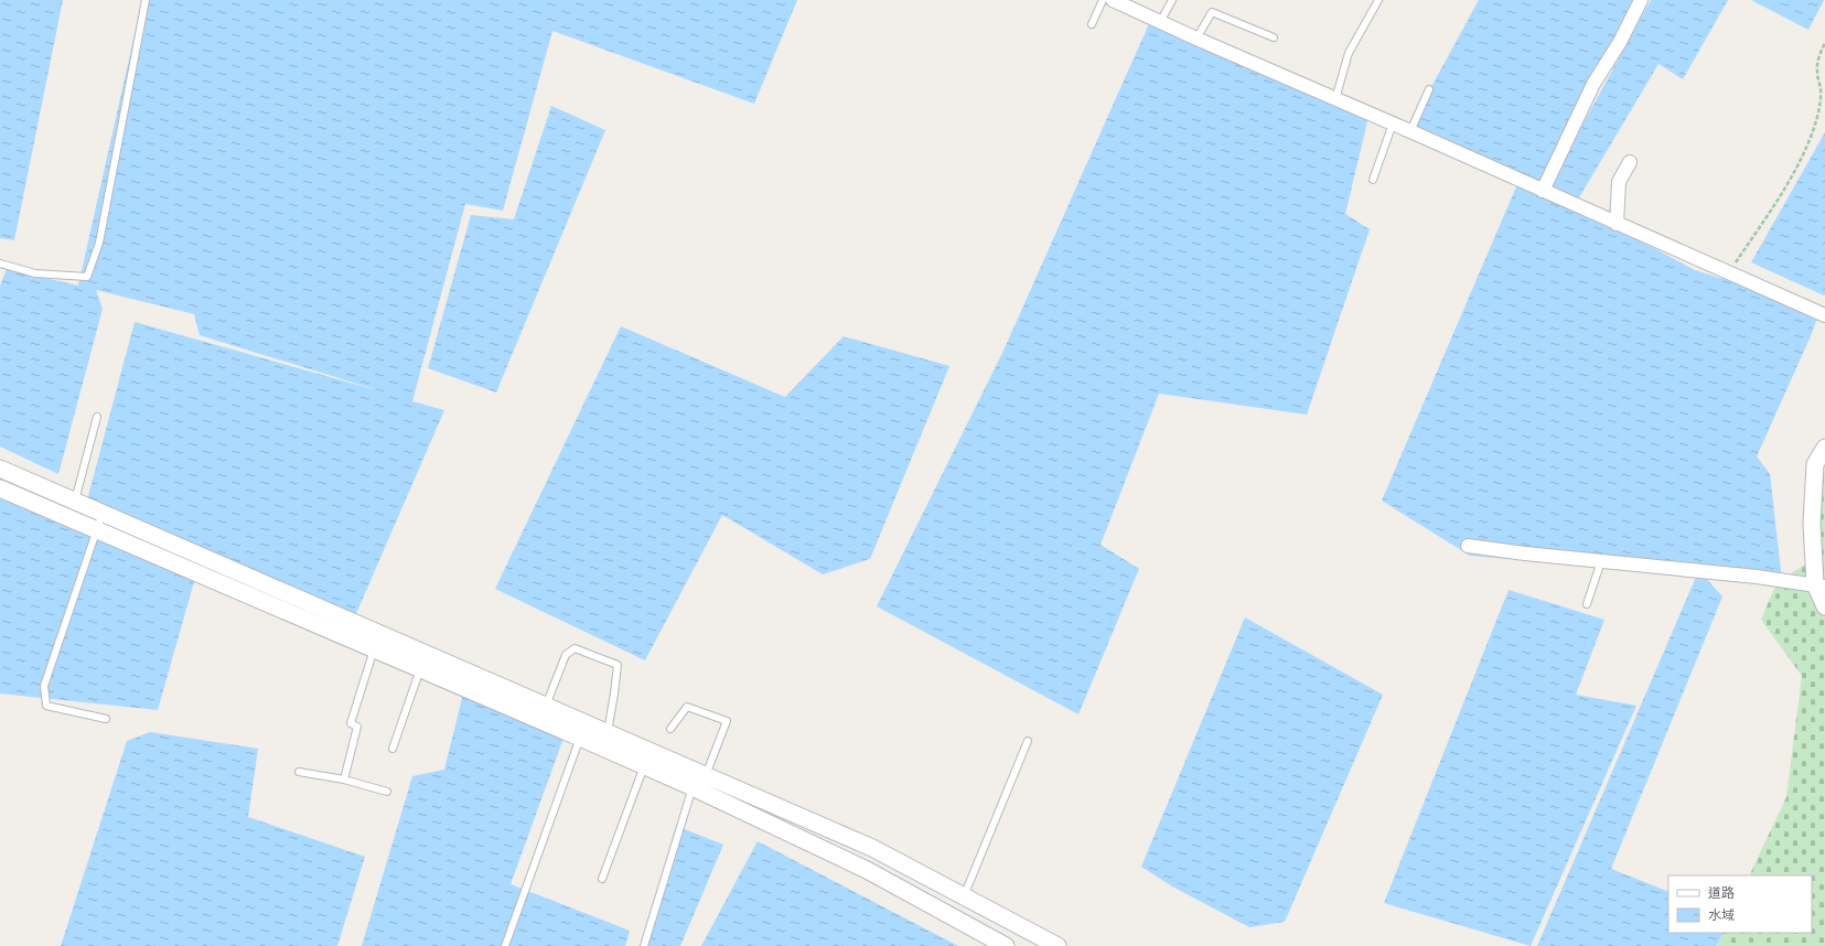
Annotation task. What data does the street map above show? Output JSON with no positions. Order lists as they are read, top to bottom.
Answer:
{
  "legend": ["道路", "水域"]
}
